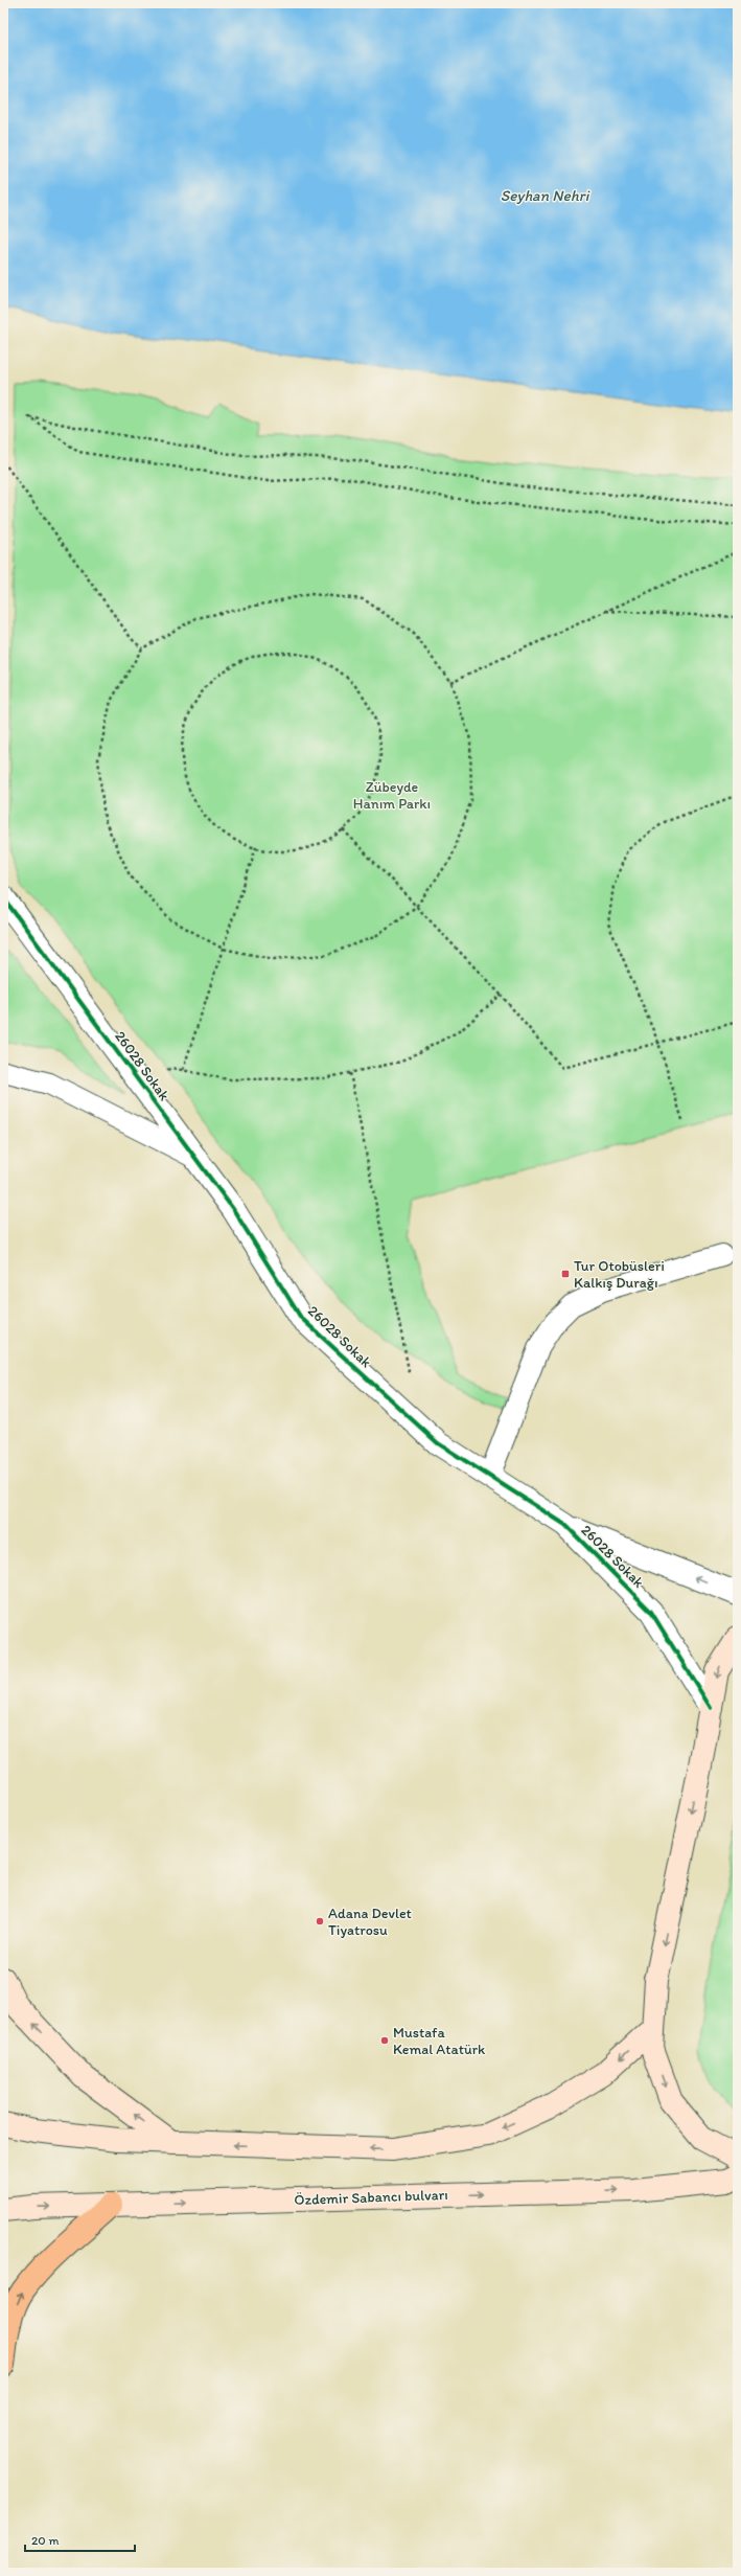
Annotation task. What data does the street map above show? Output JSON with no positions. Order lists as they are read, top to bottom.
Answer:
{
  "streets": {
    "main road": ["Özdemir Sabancı bulvarı"],
    "street": ["26028 Sokak"]
  },
  "water": ["Seyhan Nehri"],
  "parks": ["Zübeyde Hanım Parkı"],
  "places": {
    "transit": ["Tur Otobüsleri Kalkış Durağı"],
    "other": ["Adana Devlet Tiyatrosu", "Mustafa Kemal Atatürk"]
  },
  "scale_bar": "20 m"
}
